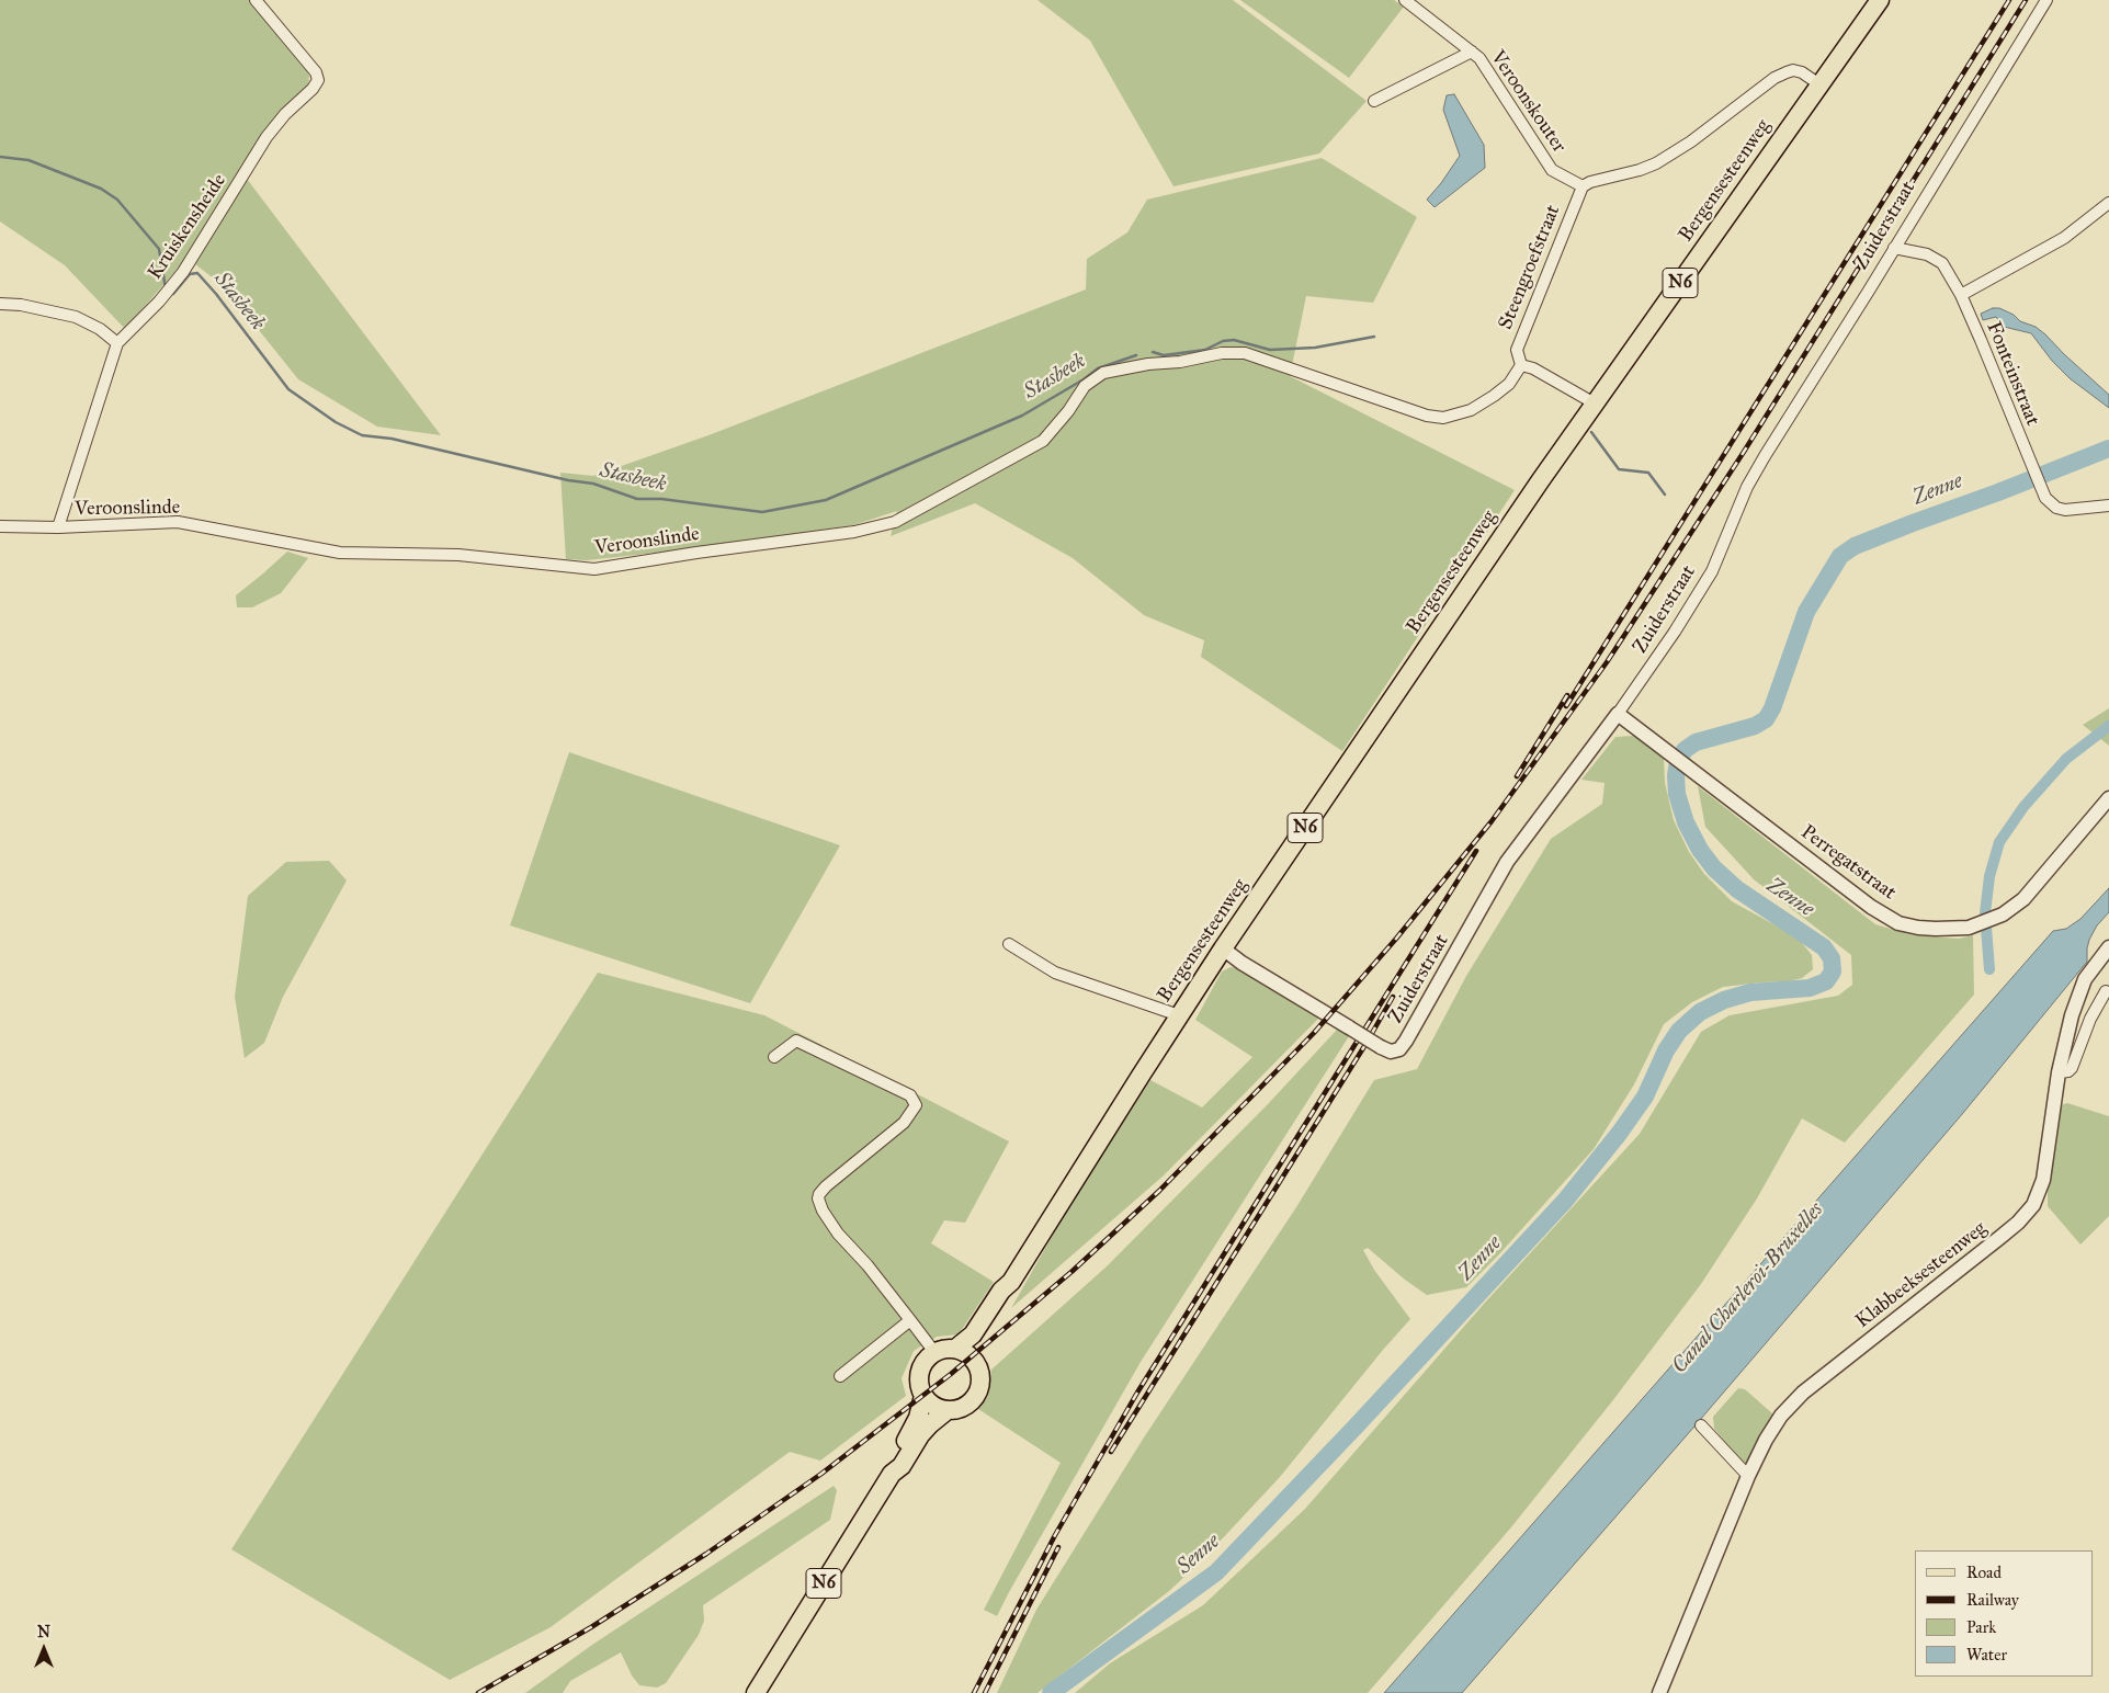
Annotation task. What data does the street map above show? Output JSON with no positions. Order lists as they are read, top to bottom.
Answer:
{
  "streets": {
    "main road": ["Bergensesteenweg", "N6"],
    "street": [
      "Veroonskouter",
      "Zuiderstraat",
      "Kruiskensheide",
      "Steengroefstraat",
      "Fonteinstraat",
      "Veroonslinde",
      "Perregatstraat",
      "Klabbeeksesteenweg"
    ]
  },
  "crossings": [
    ["Veroonskouter", "Steengroefstraat"],
    ["Bergensesteenweg", "Zuiderstraat"],
    ["Bergensesteenweg", "N6"],
    ["Zuiderstraat", "Fonteinstraat"],
    ["Zuiderstraat", "Perregatstraat"],
    ["Kruiskensheide", "Veroonslinde"],
    ["Steengroefstraat", "Veroonslinde"]
  ],
  "water": [
    "Stasbeek",
    "Zenne",
    "Canal Charleroi-Bruxelles",
    "Senne"
  ],
  "legend": [
    "Road",
    "Railway",
    "Park",
    "Water"
  ],
  "north": "top"
}
